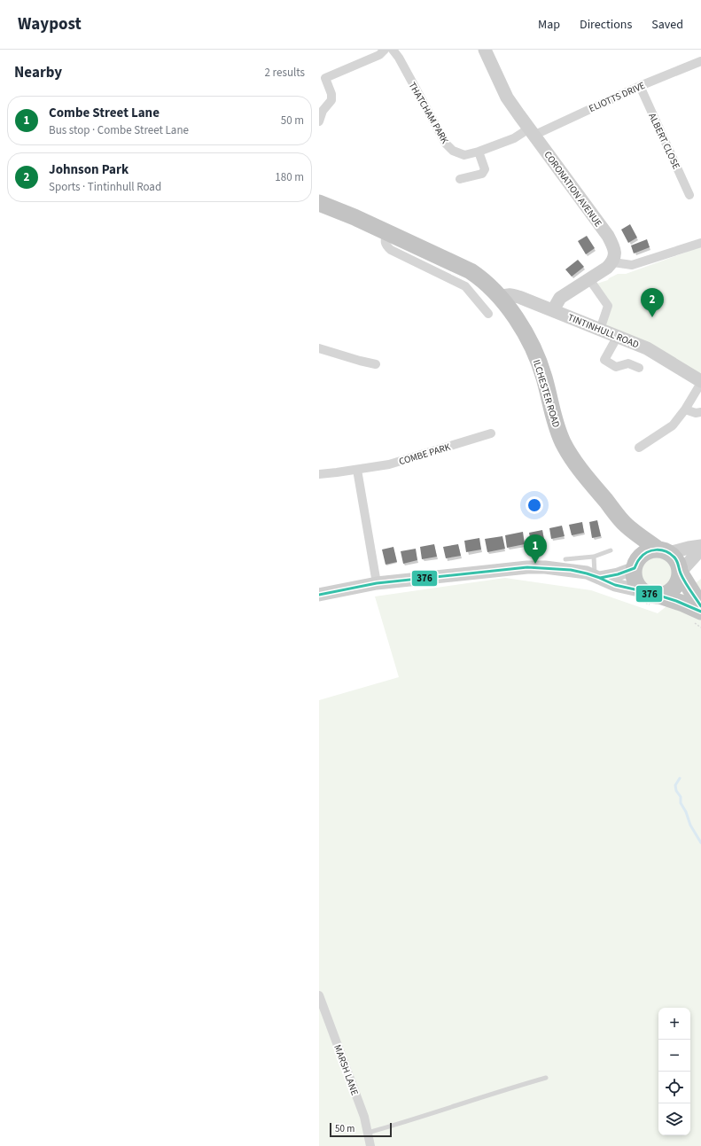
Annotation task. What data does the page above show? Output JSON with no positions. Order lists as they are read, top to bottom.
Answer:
{
  "streets": {
    "highway": ["ILCHESTER ROAD"],
    "street": [
      "ELIOTTS DRIVE",
      "THATCHAM PARK",
      "ALBERT CLOSE",
      "CORONATION AVENUE",
      "TINTINHULL ROAD",
      "COMBE PARK",
      "MARSH LANE"
    ]
  },
  "crossings": [
    ["ELIOTTS DRIVE", "THATCHAM PARK"],
    ["ELIOTTS DRIVE", "ALBERT CLOSE"],
    ["ELIOTTS DRIVE", "CORONATION AVENUE"],
    ["THATCHAM PARK", "CORONATION AVENUE"],
    ["TINTINHULL ROAD", "ILCHESTER ROAD"]
  ],
  "lines": ["transit line 376"],
  "scale_bar": "50 m",
  "page": {
    "header": "Waypost",
    "nav": ["Map", "Directions", "Saved"],
    "heading": ["Nearby", "2 results"],
    "list": [
      {
        "mark": "1",
        "name": "Combe Street Lane",
        "note": "Bus stop · Combe Street Lane",
        "value": "50 m"
      },
      {
        "mark": "2",
        "name": "Johnson Park",
        "note": "Sports · Tintinhull Road",
        "value": "180 m"
      }
    ],
    "pins": ["2", "1"],
    "map_buttons": ["+", "−"],
    "scale": "50 m"
  }
}
